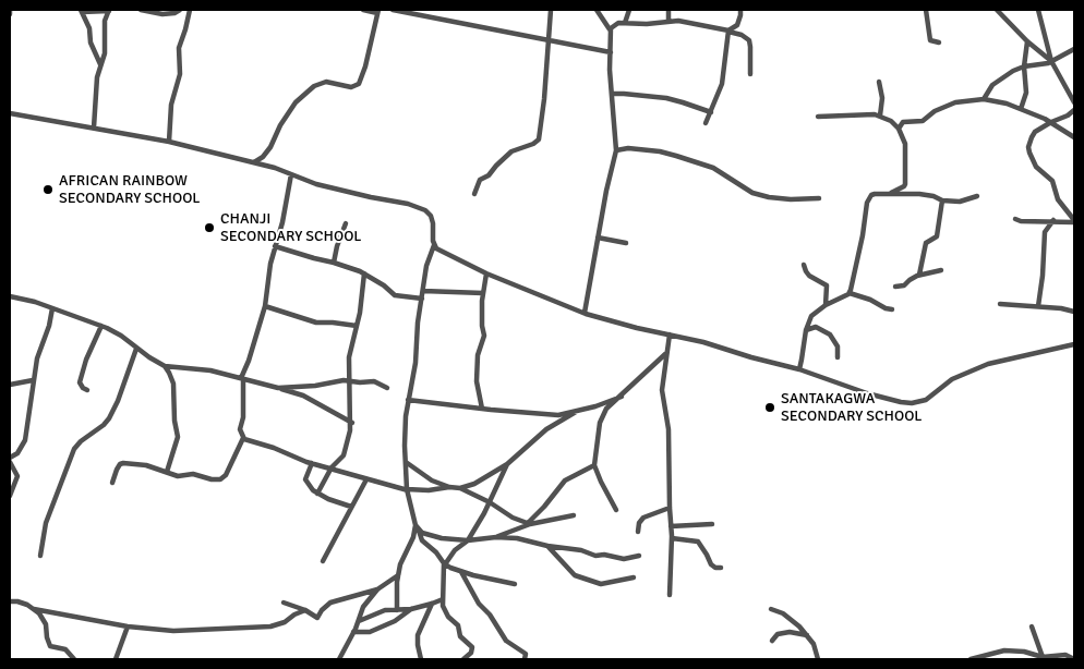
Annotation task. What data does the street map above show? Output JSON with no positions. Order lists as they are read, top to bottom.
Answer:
{
  "places": ["AFRICAN RAINBOW SECONDARY SCHOOL", "CHANJI SECONDARY SCHOOL", "SANTAKAGWA SECONDARY SCHOOL"]
}
